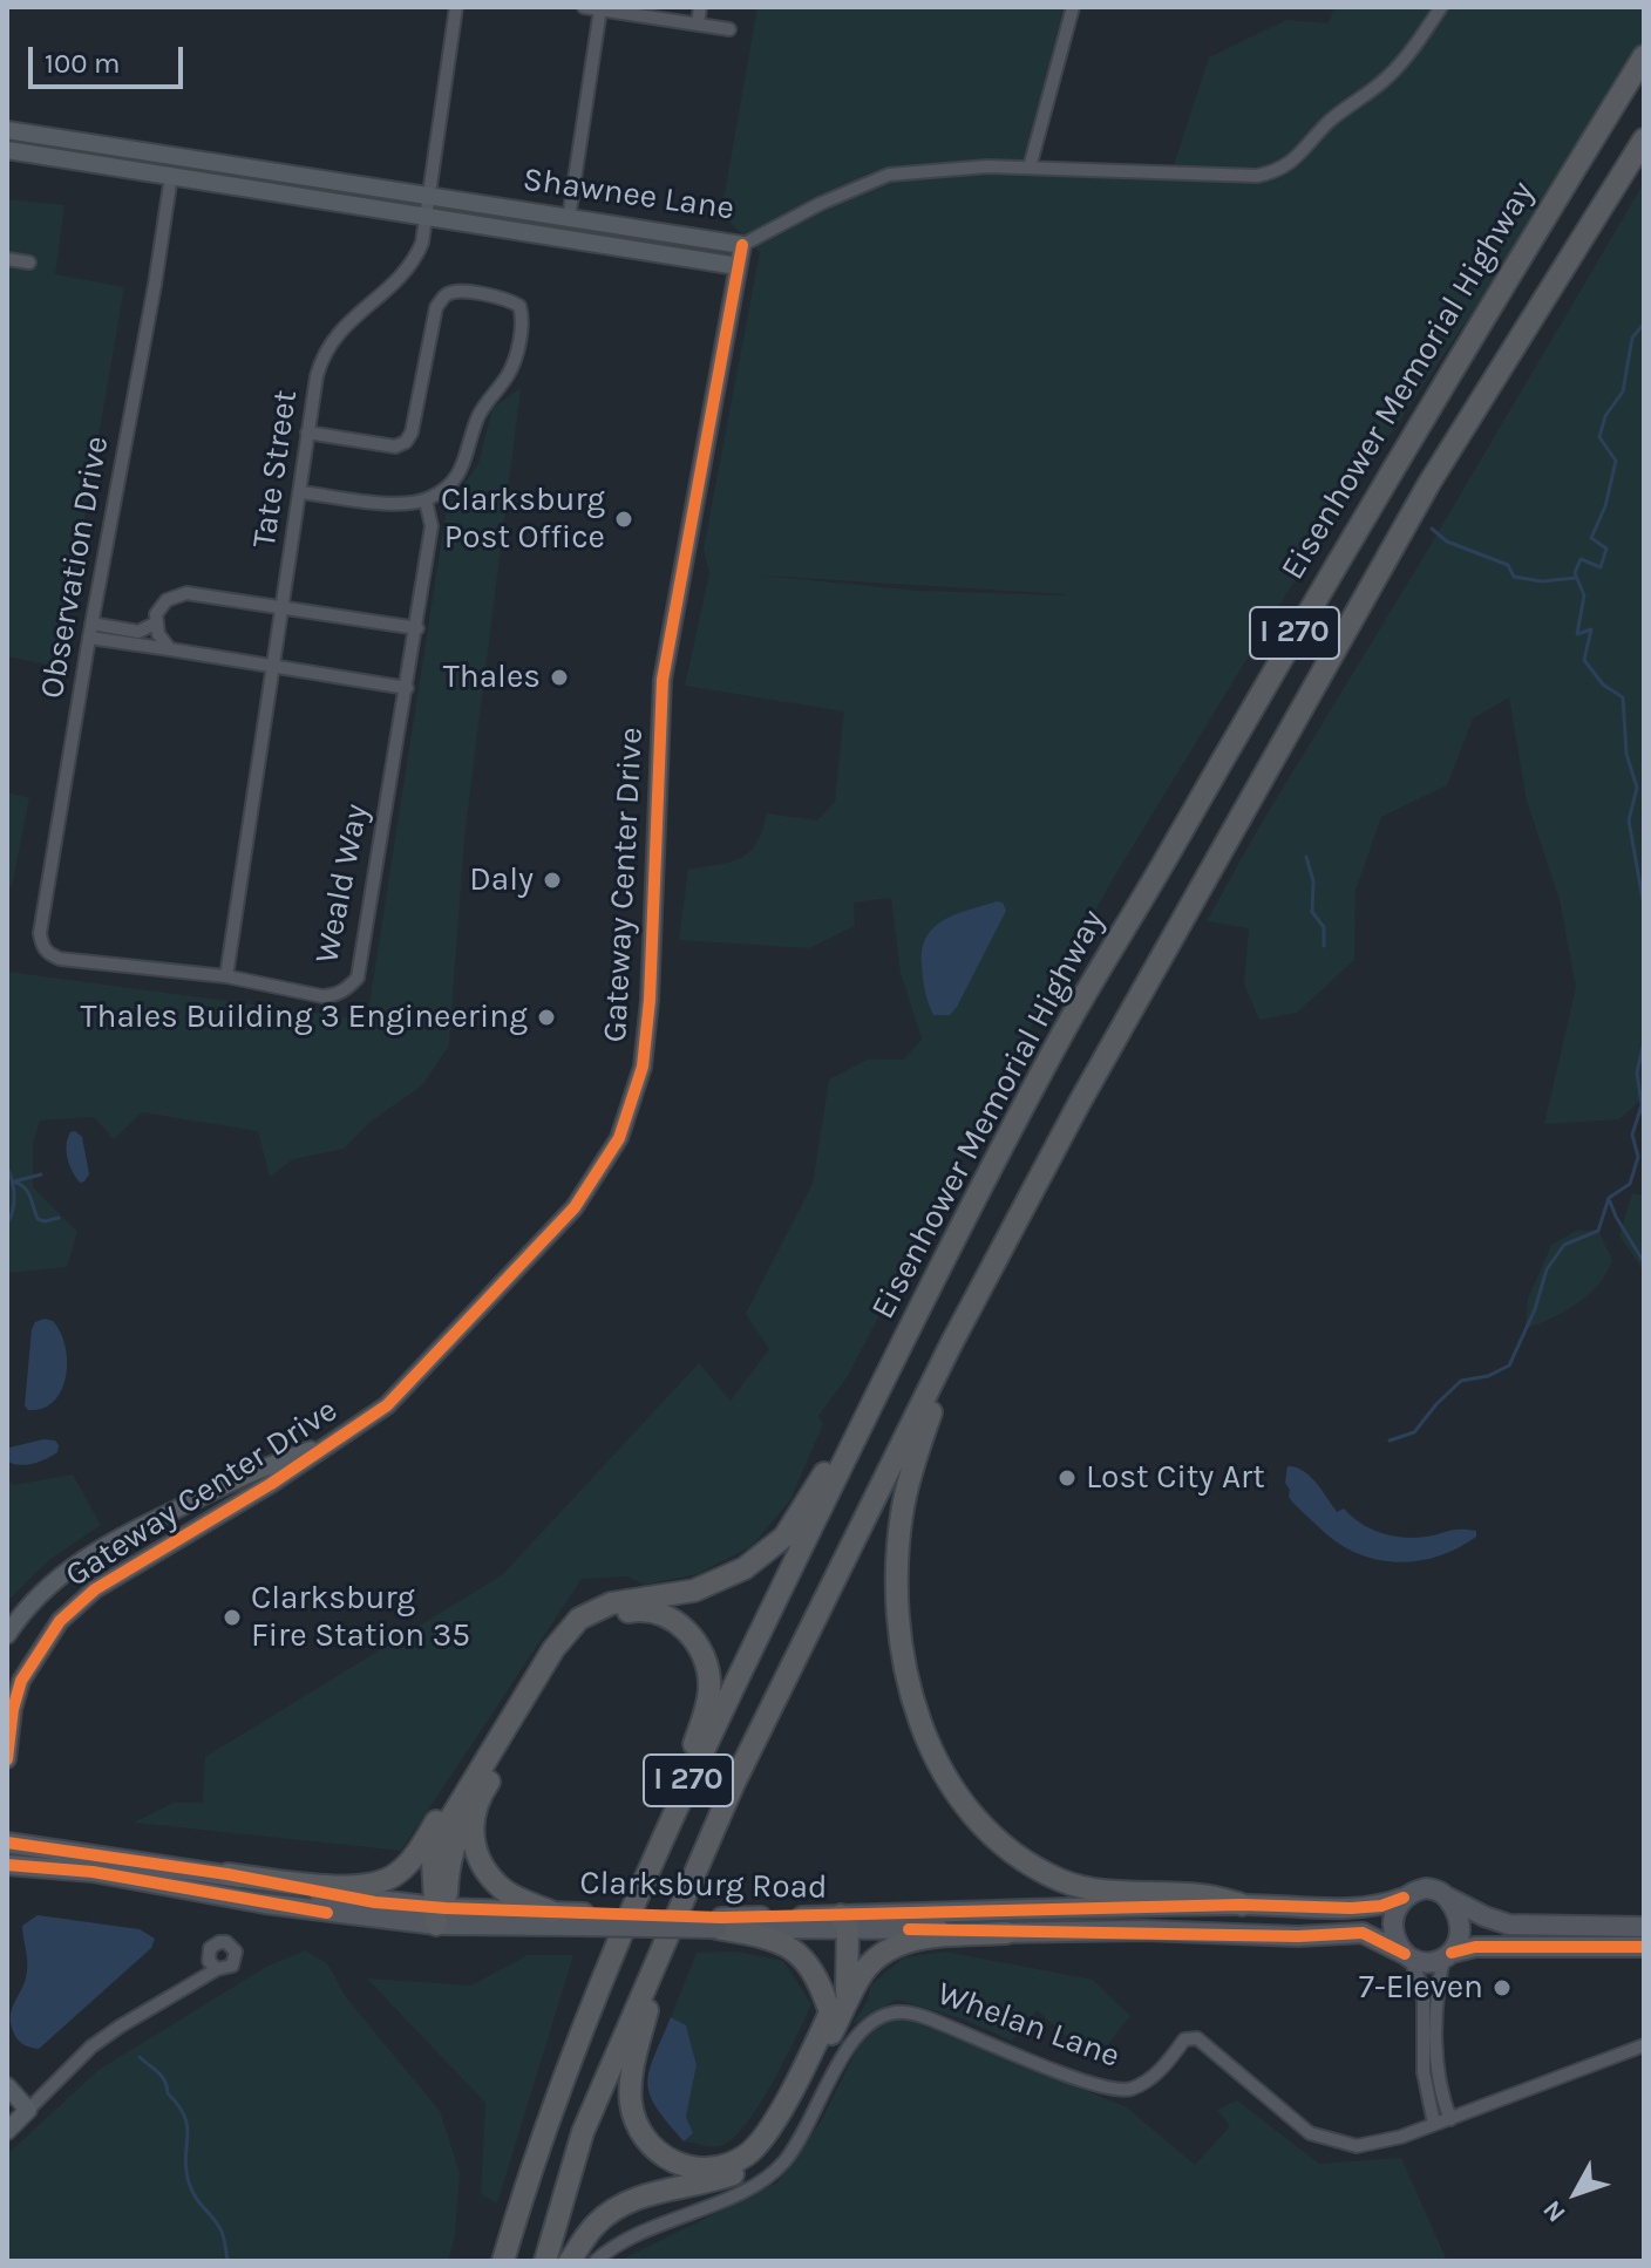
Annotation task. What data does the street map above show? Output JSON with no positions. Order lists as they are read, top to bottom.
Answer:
{
  "streets": {
    "highway": ["Eisenhower Memorial Highway", "I 270"],
    "main road": ["Clarksburg Road"],
    "street": [
      "Shawnee Lane",
      "Tate Street",
      "Observation Drive",
      "Weald Way",
      "Gateway Center Drive",
      "Whelan Lane"
    ]
  },
  "crossings": [
    ["Shawnee Lane", "Tate Street"],
    ["Shawnee Lane", "Observation Drive"],
    ["Shawnee Lane", "Gateway Center Drive"],
    ["Tate Street", "Weald Way"],
    ["Observation Drive", "Weald Way"]
  ],
  "places": [
    "Clarksburg Post Office",
    "Thales",
    "Daly",
    "Thales Building 3 Engineering",
    "Lost City Art",
    "Clarksburg Fire Station 35",
    "7-Eleven"
  ],
  "scale_bar": "100 m",
  "north": "bottom left"
}
